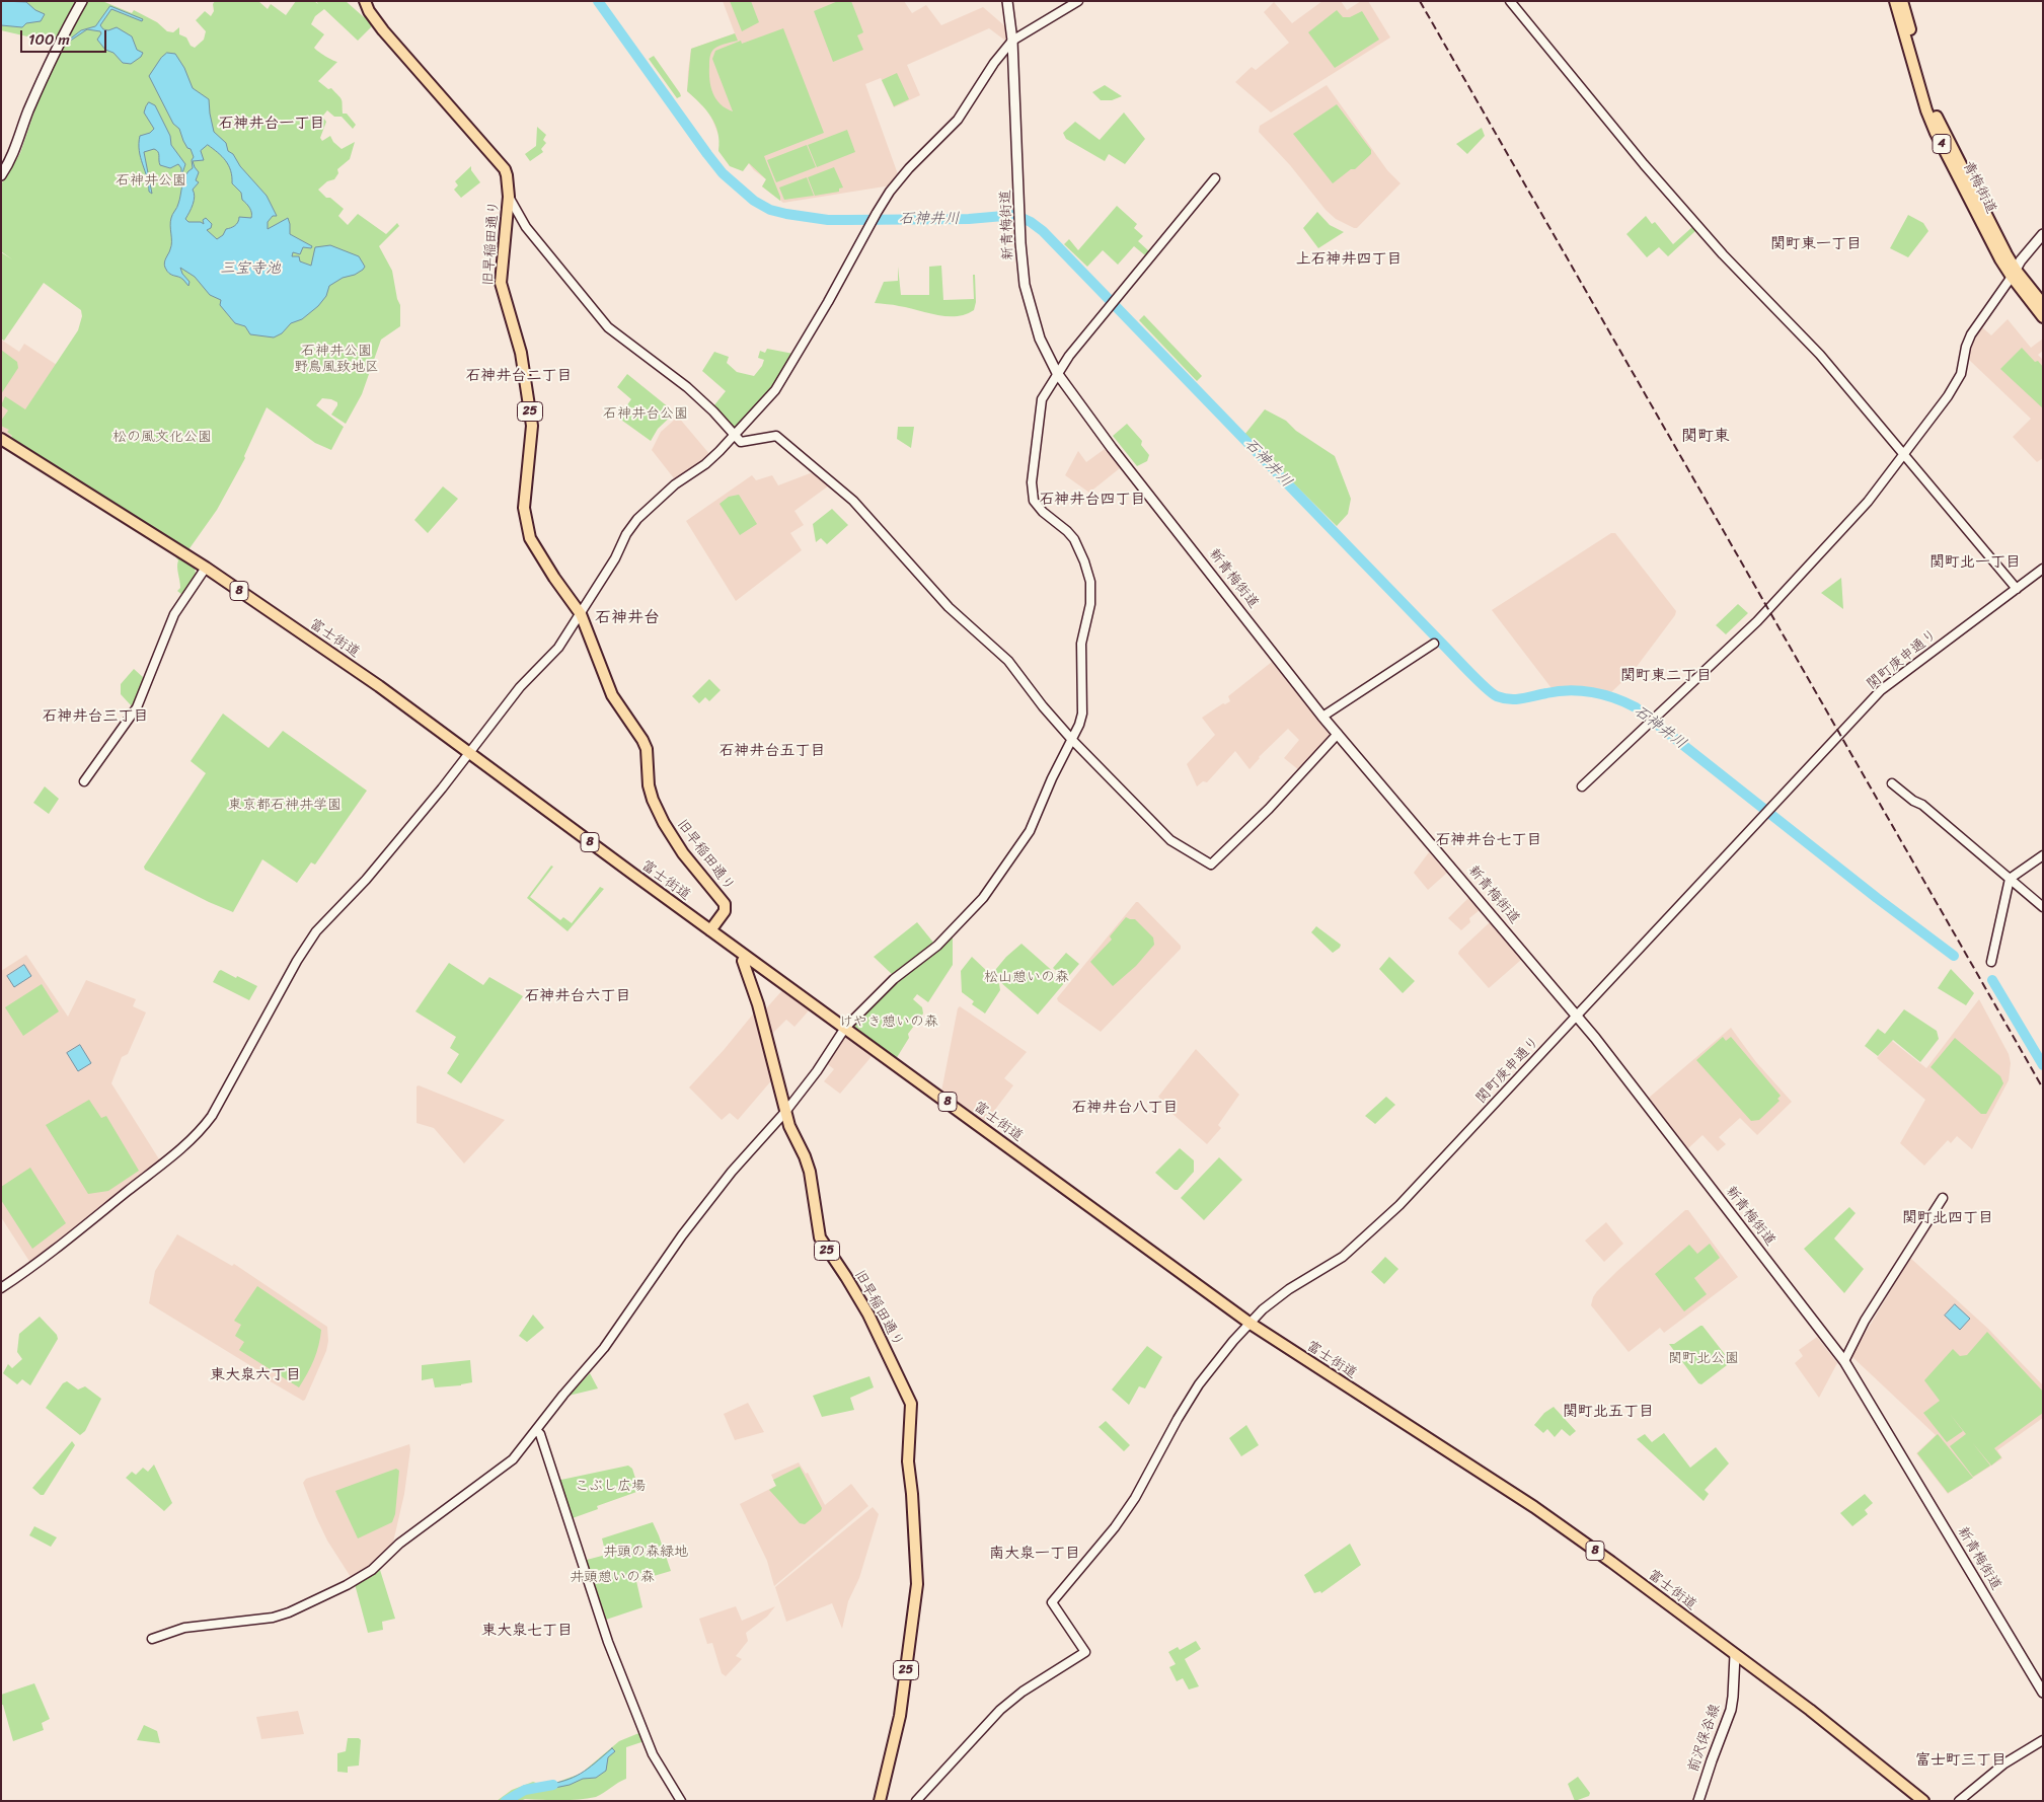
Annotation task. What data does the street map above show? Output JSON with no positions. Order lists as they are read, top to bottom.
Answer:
{
  "streets": {
    "main road": [
      "4",
      "青梅街道",
      "新青梅街道",
      "旧早稲田通り",
      "25",
      "8",
      "富士街道",
      "前沢保谷線"
    ],
    "street": ["関町庚申通り"]
  },
  "crossings": [
    ["新青梅街道", "関町庚申通り"],
    ["旧早稲田通り", "富士街道"],
    ["富士街道", "関町庚申通り"],
    ["富士街道", "前沢保谷線"]
  ],
  "districts": [
    "石神井台一丁目",
    "関町東一丁目",
    "上石神井四丁目",
    "石神井台二丁目",
    "関町東",
    "石神井台四丁目",
    "関町北一丁目",
    "石神井台",
    "関町東二丁目",
    "石神井台三丁目",
    "石神井台五丁目",
    "石神井台七丁目",
    "石神井台六丁目",
    "石神井台八丁目",
    "関町北四丁目",
    "東大泉六丁目",
    "関町北五丁目",
    "南大泉一丁目",
    "東大泉七丁目",
    "富士町三丁目"
  ],
  "water": ["石神井川", "三宝寺池"],
  "parks": [
    "石神井公園",
    "石神井公園 野鳥風致地区",
    "石神井台公園",
    "松の風文化公園",
    "東京都石神井学園",
    "松山憩いの森",
    "けやき憩いの森",
    "関町北公園",
    "こぶし広場",
    "井頭の森緑地",
    "井頭憩いの森"
  ],
  "scale_bar": "100 m"
}
